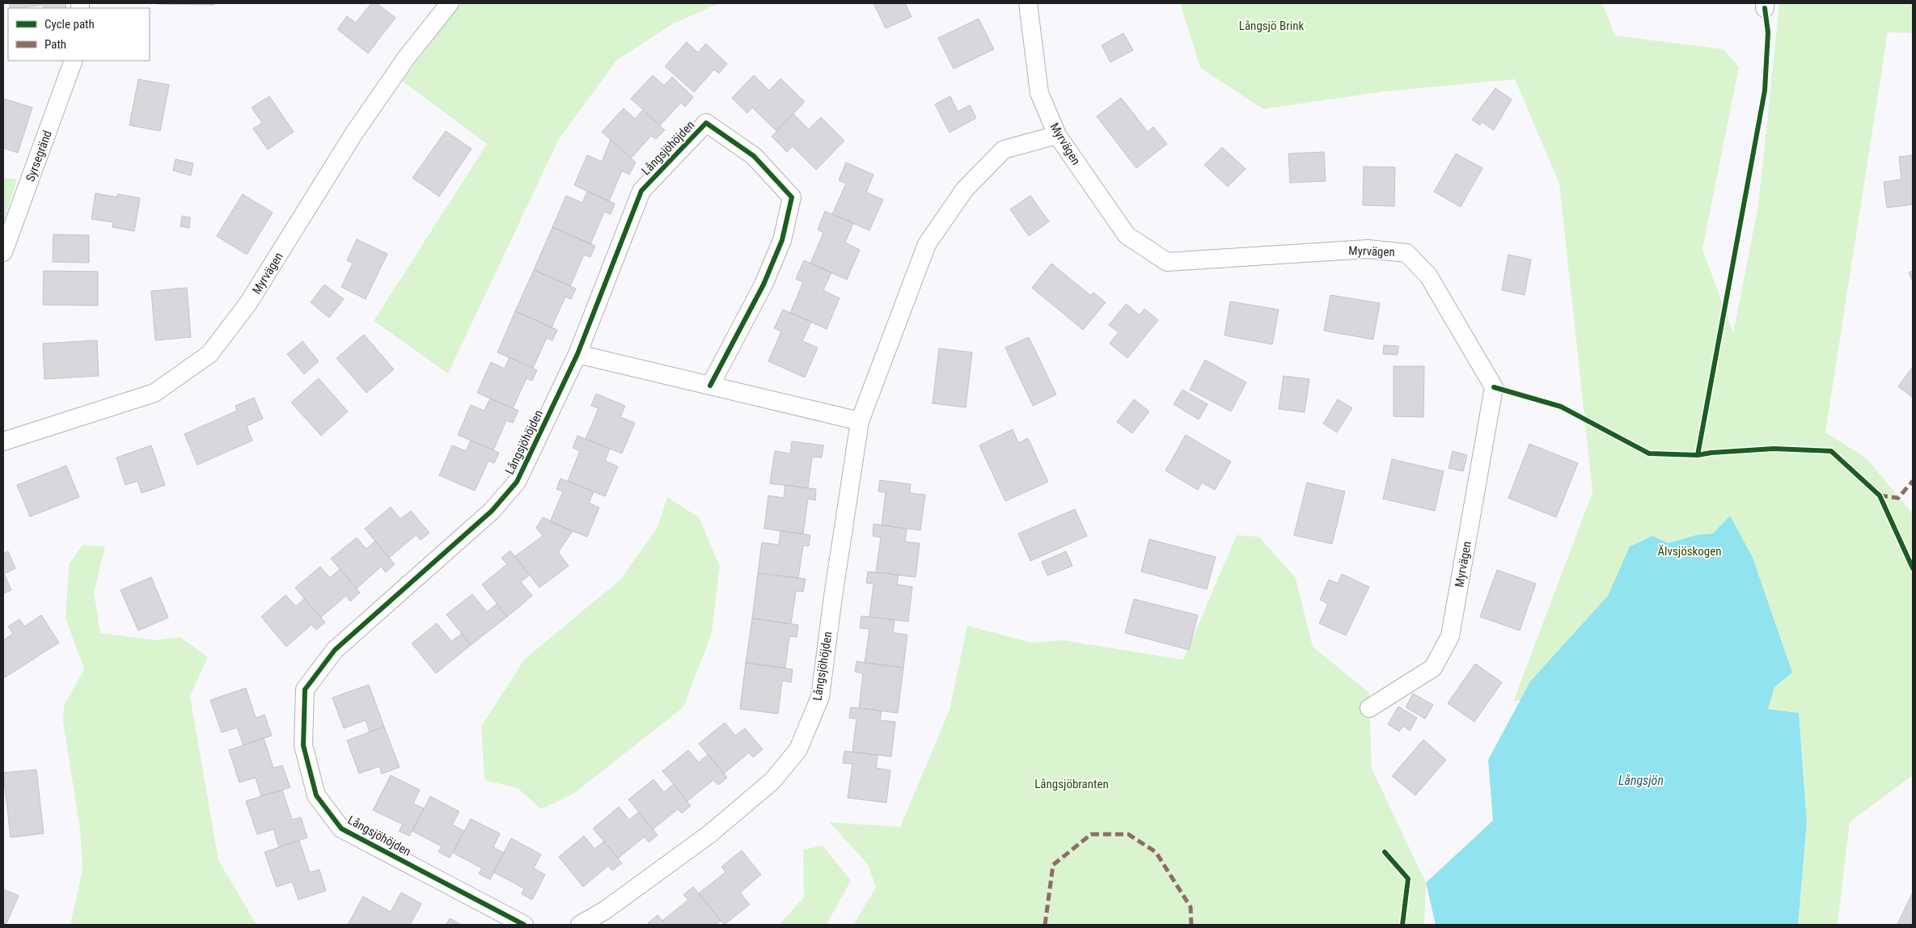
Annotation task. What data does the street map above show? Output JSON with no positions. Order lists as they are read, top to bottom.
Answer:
{
  "streets": {
    "street": ["Myrvägen", "Långsjöhöjden", "Syrsegränd"]
  },
  "crossings": [
    ["Myrvägen", "Långsjöhöjden"]
  ],
  "water": ["Långsjön"],
  "parks": ["Långsjö Brink", "Älvsjöskogen", "Långsjöbranten"],
  "legend": ["Cycle path", "Path"]
}
